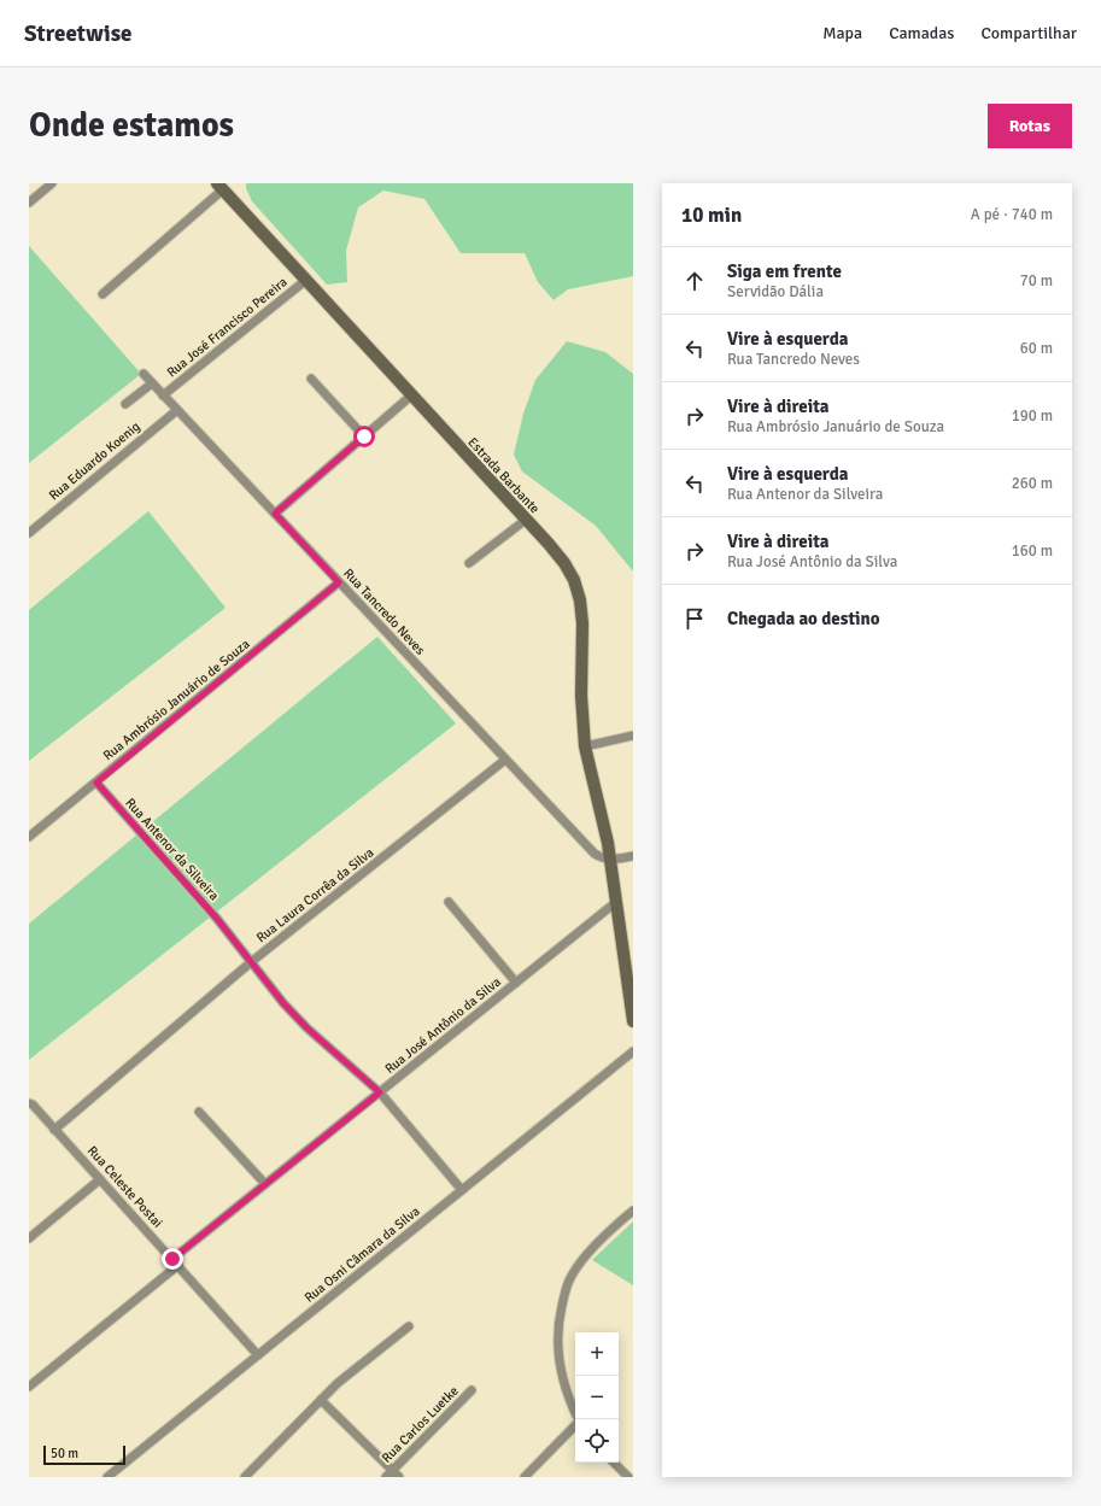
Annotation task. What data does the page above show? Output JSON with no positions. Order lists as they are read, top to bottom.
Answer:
{
  "streets": {
    "main road": ["Estrada Barbante"],
    "street": [
      "Rua José Francisco Pereira",
      "Rua Eduardo Koenig",
      "Rua Tancredo Neves",
      "Rua Ambrósio Januário de Souza",
      "Rua Antenor da Silveira",
      "Rua Laura Corrêa da Silva",
      "Rua José Antônio da Silva",
      "Rua Celeste Postai",
      "Rua Osni Câmara da Silva",
      "Rua Carlos Luetke"
    ]
  },
  "crossings": [
    ["Rua José Francisco Pereira", "Estrada Barbante"],
    ["Rua José Francisco Pereira", "Rua Tancredo Neves"],
    ["Rua Eduardo Koenig", "Rua Tancredo Neves"],
    ["Estrada Barbante", "Rua Tancredo Neves"],
    ["Estrada Barbante", "Rua José Antônio da Silva"],
    ["Rua Tancredo Neves", "Rua Ambrósio Januário de Souza"],
    ["Rua Tancredo Neves", "Rua Laura Corrêa da Silva"],
    ["Rua Ambrósio Januário de Souza", "Rua Antenor da Silveira"],
    ["Rua Antenor da Silveira", "Rua Laura Corrêa da Silva"],
    ["Rua Antenor da Silveira", "Rua José Antônio da Silva"],
    ["Rua Antenor da Silveira", "Rua Osni Câmara da Silva"],
    ["Rua Laura Corrêa da Silva", "Rua Celeste Postai"],
    ["Rua José Antônio da Silva", "Rua Celeste Postai"],
    ["Rua Celeste Postai", "Rua Osni Câmara da Silva"]
  ],
  "scale_bar": "50 m",
  "page": {
    "header": "Streetwise",
    "nav": ["Mapa", "Camadas", "Compartilhar"],
    "buttons": "Rotas",
    "title": "Onde estamos",
    "heading": ["10 min", "A pé · 740 m"],
    "list": [
      ["Siga em frente", "Servidão Dália", "70 m"],
      ["Vire à esquerda", "Rua Tancredo Neves", "60 m"],
      ["Vire à direita", "Rua Ambrósio Januário de Souza", "190 m"],
      ["Vire à esquerda", "Rua Antenor da Silveira", "260 m"],
      ["Vire à direita", "Rua José Antônio da Silva", "160 m"],
      "Chegada ao destino"
    ],
    "map_buttons": ["+", "−"],
    "scale": "50 m"
  }
}
